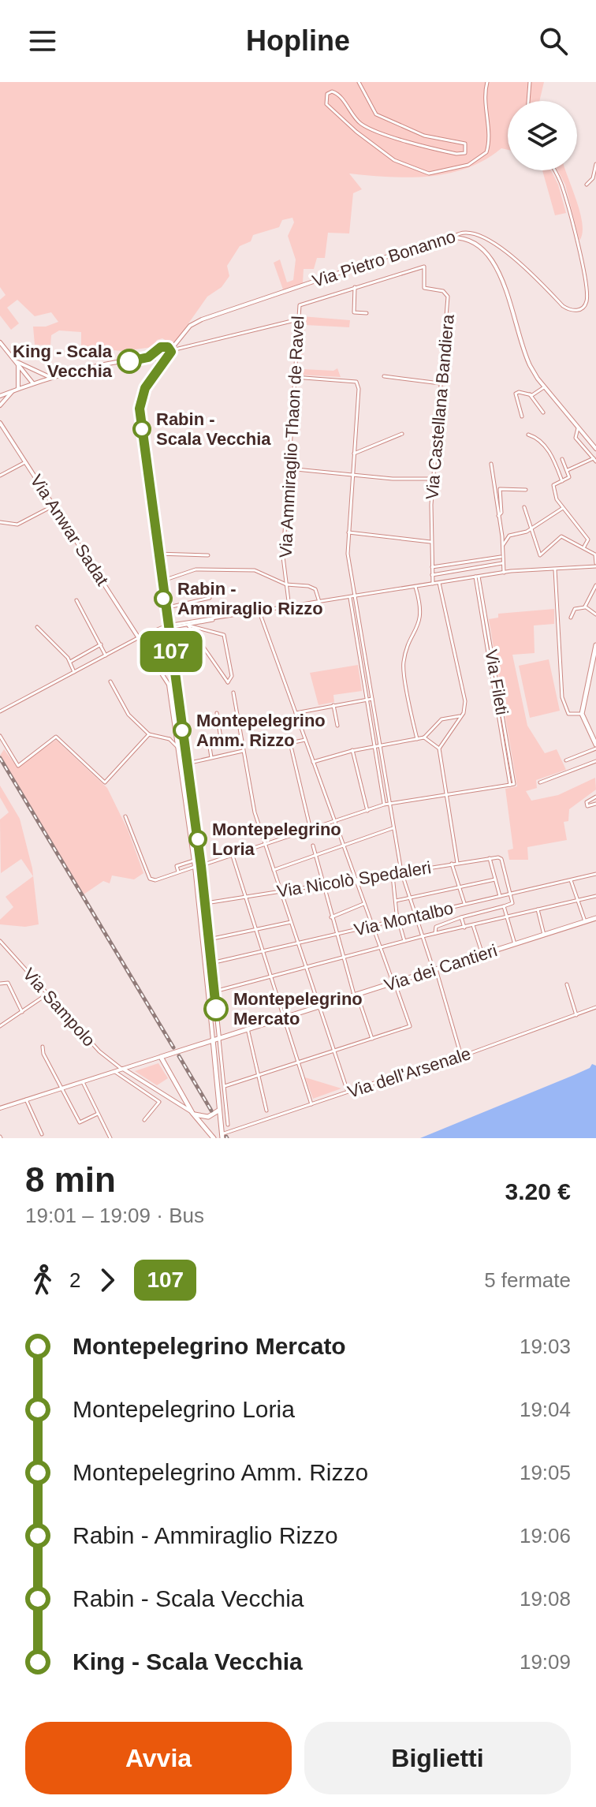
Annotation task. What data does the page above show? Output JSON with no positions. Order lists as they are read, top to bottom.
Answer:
{
  "streets": {
    "main road": ["Via dei Cantieri"],
    "street": [
      "Via Pietro Bonanno",
      "Via Castellana Bandiera",
      "Via Ammiraglio Thaon de Ravel",
      "Via Anwar Sadat",
      "Via Fileti",
      "Via Nicolò Spedaleri",
      "Via Montalbo",
      "Via Sampolo",
      "Via dell'Arsenale"
    ]
  },
  "crossings": [
    ["Via Pietro Bonanno", "Via Nicolò Spedaleri"],
    ["Via Pietro Bonanno", "Via Montalbo"],
    ["Via Pietro Bonanno", "Via dei Cantieri"],
    ["Via Castellana Bandiera", "Via Ammiraglio Thaon de Ravel"],
    ["Via Nicolò Spedaleri", "Via Montalbo"]
  ],
  "places": [
    "King - Scala Vecchia",
    "Rabin - Scala Vecchia",
    "Rabin - Ammiraglio Rizzo",
    "Montepelegrino Amm. Rizzo",
    "Montepelegrino Loria",
    "Montepelegrino Mercato"
  ],
  "lines": ["bus line 107"],
  "page": {
    "header": "Hopline",
    "on_map": "107",
    "heading": ["8 min", "19:01 – 19:09 · Bus", "3.20 €"],
    "legs": ["2", "107", "5 fermate"],
    "list": [
      {
        "name": "Montepelegrino Mercato",
        "value": "19:03"
      },
      {
        "name": "Montepelegrino Loria",
        "value": "19:04"
      },
      {
        "name": "Montepelegrino Amm. Rizzo",
        "value": "19:05"
      },
      {
        "name": "Rabin - Ammiraglio Rizzo",
        "value": "19:06"
      },
      {
        "name": "Rabin - Scala Vecchia",
        "value": "19:08"
      },
      {
        "name": "King - Scala Vecchia",
        "value": "19:09"
      }
    ],
    "buttons": ["Avvia", "Biglietti"]
  }
}
